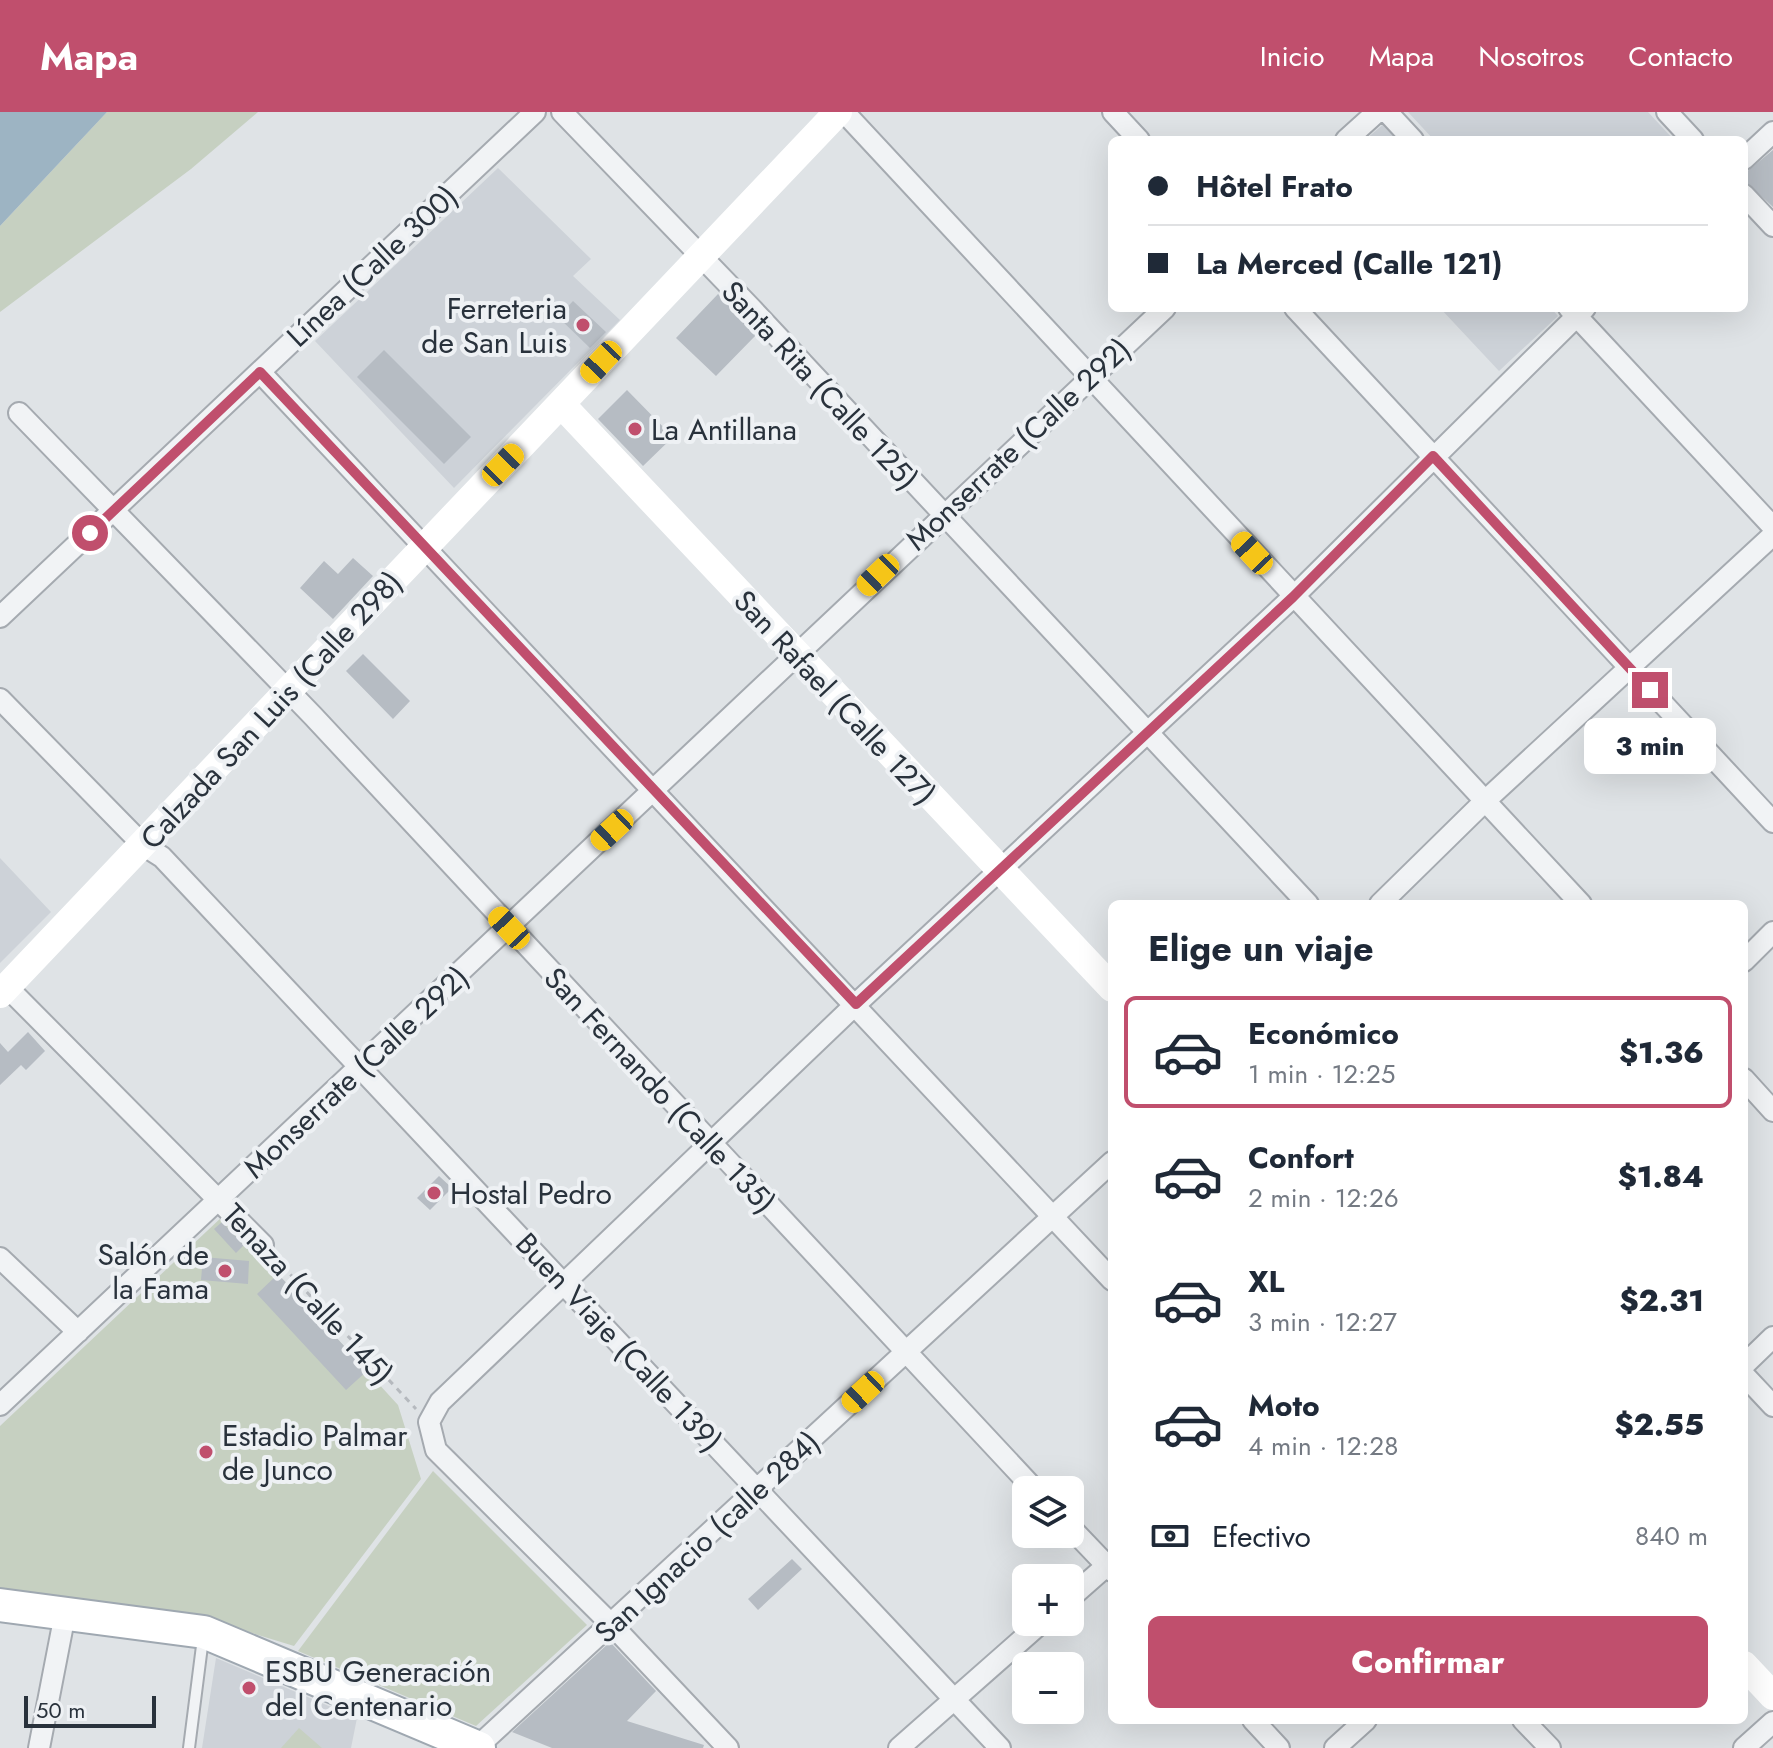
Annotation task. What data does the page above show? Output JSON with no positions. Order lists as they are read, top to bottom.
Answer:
{
  "streets": {
    "main road": ["San Rafael (Calle 127)", "Calzada San Luis (Calle 298)"],
    "street": [
      "Línea (Calle 300)",
      "Santa Rita (Calle 125)",
      "Monserrate (Calle 292)",
      "San Fernando (Calle 135)",
      "Tenaza (Calle 145)",
      "Buen Viaje (Calle 139)",
      "San Ignacio (calle 284)"
    ]
  },
  "crossings": [
    ["Línea (Calle 300)", "San Fernando (Calle 135)"],
    ["Santa Rita (Calle 125)", "Monserrate (Calle 292)"],
    ["Santa Rita (Calle 125)", "Calzada San Luis (Calle 298)"],
    ["Monserrate (Calle 292)", "San Rafael (Calle 127)"],
    ["Monserrate (Calle 292)", "San Fernando (Calle 135)"],
    ["Monserrate (Calle 292)", "Tenaza (Calle 145)"],
    ["Monserrate (Calle 292)", "Buen Viaje (Calle 139)"],
    ["San Rafael (Calle 127)", "Calzada San Luis (Calle 298)"],
    ["Calzada San Luis (Calle 298)", "San Fernando (Calle 135)"],
    ["Calzada San Luis (Calle 298)", "Tenaza (Calle 145)"],
    ["Calzada San Luis (Calle 298)", "Buen Viaje (Calle 139)"],
    ["San Fernando (Calle 135)", "San Ignacio (calle 284)"],
    ["Buen Viaje (Calle 139)", "San Ignacio (calle 284)"]
  ],
  "places": [
    "Ferreteria de San Luis",
    "La Antillana",
    "Hostal Pedro",
    "Salón de la Fama",
    "Estadio Palmar de Junco",
    "ESBU Generación del Centenario"
  ],
  "scale_bar": "50 m",
  "page": {
    "header": "Mapa",
    "nav": [
      "Inicio",
      "Mapa",
      "Nosotros",
      "Contacto"
    ],
    "banner": ["Hôtel Frato", "La Merced (Calle 121)"],
    "bubble": "3 min",
    "heading": "Elige un viaje",
    "list": [
      {
        "name": "Económico",
        "note": "1 min · 12:25",
        "value": "$1.36"
      },
      {
        "name": "Confort",
        "note": "2 min · 12:26",
        "value": "$1.84"
      },
      {
        "name": "XL",
        "note": "3 min · 12:27",
        "value": "$2.31"
      },
      {
        "name": "Moto",
        "note": "4 min · 12:28",
        "value": "$2.55"
      }
    ],
    "map_buttons": ["+", "−"],
    "pay": ["Efectivo", "840 m"],
    "buttons": "Confirmar",
    "scale": "50 m"
  }
}
